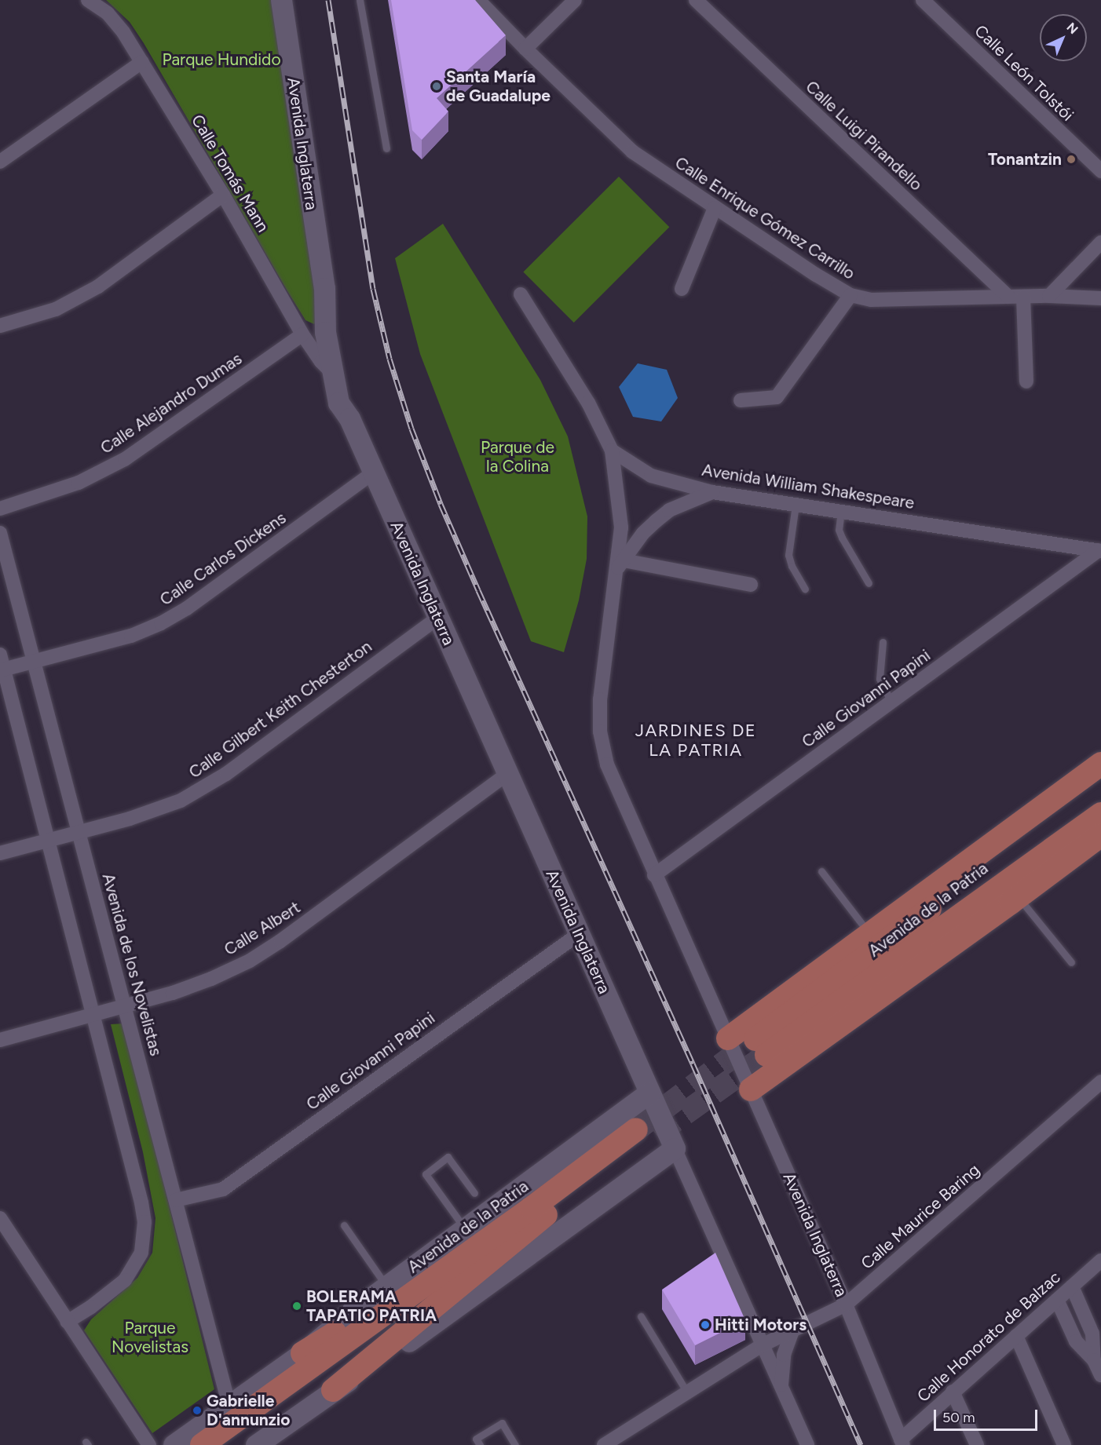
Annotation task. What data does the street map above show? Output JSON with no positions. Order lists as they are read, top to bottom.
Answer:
{
  "streets": {
    "main road": ["Avenida de la Patria"],
    "street": [
      "Calle León Tolstói",
      "Calle Luigi Pirandello",
      "Avenida Inglaterra",
      "Calle Tomás Mann",
      "Calle Enrique Gómez Carrillo",
      "Calle Alejandro Dumas",
      "Avenida William Shakespeare",
      "Calle Carlos Dickens",
      "Calle Giovanni Papini",
      "Calle Gilbert Keith Chesterton",
      "Calle Albert",
      "Avenida de los Novelistas",
      "Calle Maurice Baring",
      "Calle Honorato de Balzac"
    ]
  },
  "crossings": [
    ["Calle Luigi Pirandello", "Calle Enrique Gómez Carrillo"],
    ["Avenida Inglaterra", "Calle Tomás Mann"],
    ["Avenida Inglaterra", "Avenida William Shakespeare"],
    ["Avenida Inglaterra", "Calle Carlos Dickens"],
    ["Avenida Inglaterra", "Calle Giovanni Papini"],
    ["Avenida Inglaterra", "Calle Gilbert Keith Chesterton"],
    ["Avenida Inglaterra", "Avenida de la Patria"],
    ["Avenida Inglaterra", "Calle Albert"],
    ["Avenida Inglaterra", "Calle Maurice Baring"],
    ["Avenida Inglaterra", "Calle Honorato de Balzac"],
    ["Calle Tomás Mann", "Calle Alejandro Dumas"],
    ["Avenida William Shakespeare", "Calle Giovanni Papini"],
    ["Calle Carlos Dickens", "Avenida de los Novelistas"],
    ["Calle Giovanni Papini", "Avenida de los Novelistas"],
    ["Calle Gilbert Keith Chesterton", "Avenida de los Novelistas"],
    ["Avenida de la Patria", "Avenida de los Novelistas"],
    ["Calle Albert", "Avenida de los Novelistas"]
  ],
  "districts": ["JARDINES DE LA PATRIA"],
  "parks": ["Parque Hundido", "Parque de la Colina", "Parque Novelistas"],
  "places": [
    "Santa María de Guadalupe",
    "Tonantzin",
    "BOLERAMA TAPATIO PATRIA",
    "Hitti Motors",
    "Gabrielle D'annunzio"
  ],
  "scale_bar": "50 m",
  "north": "top right"
}
